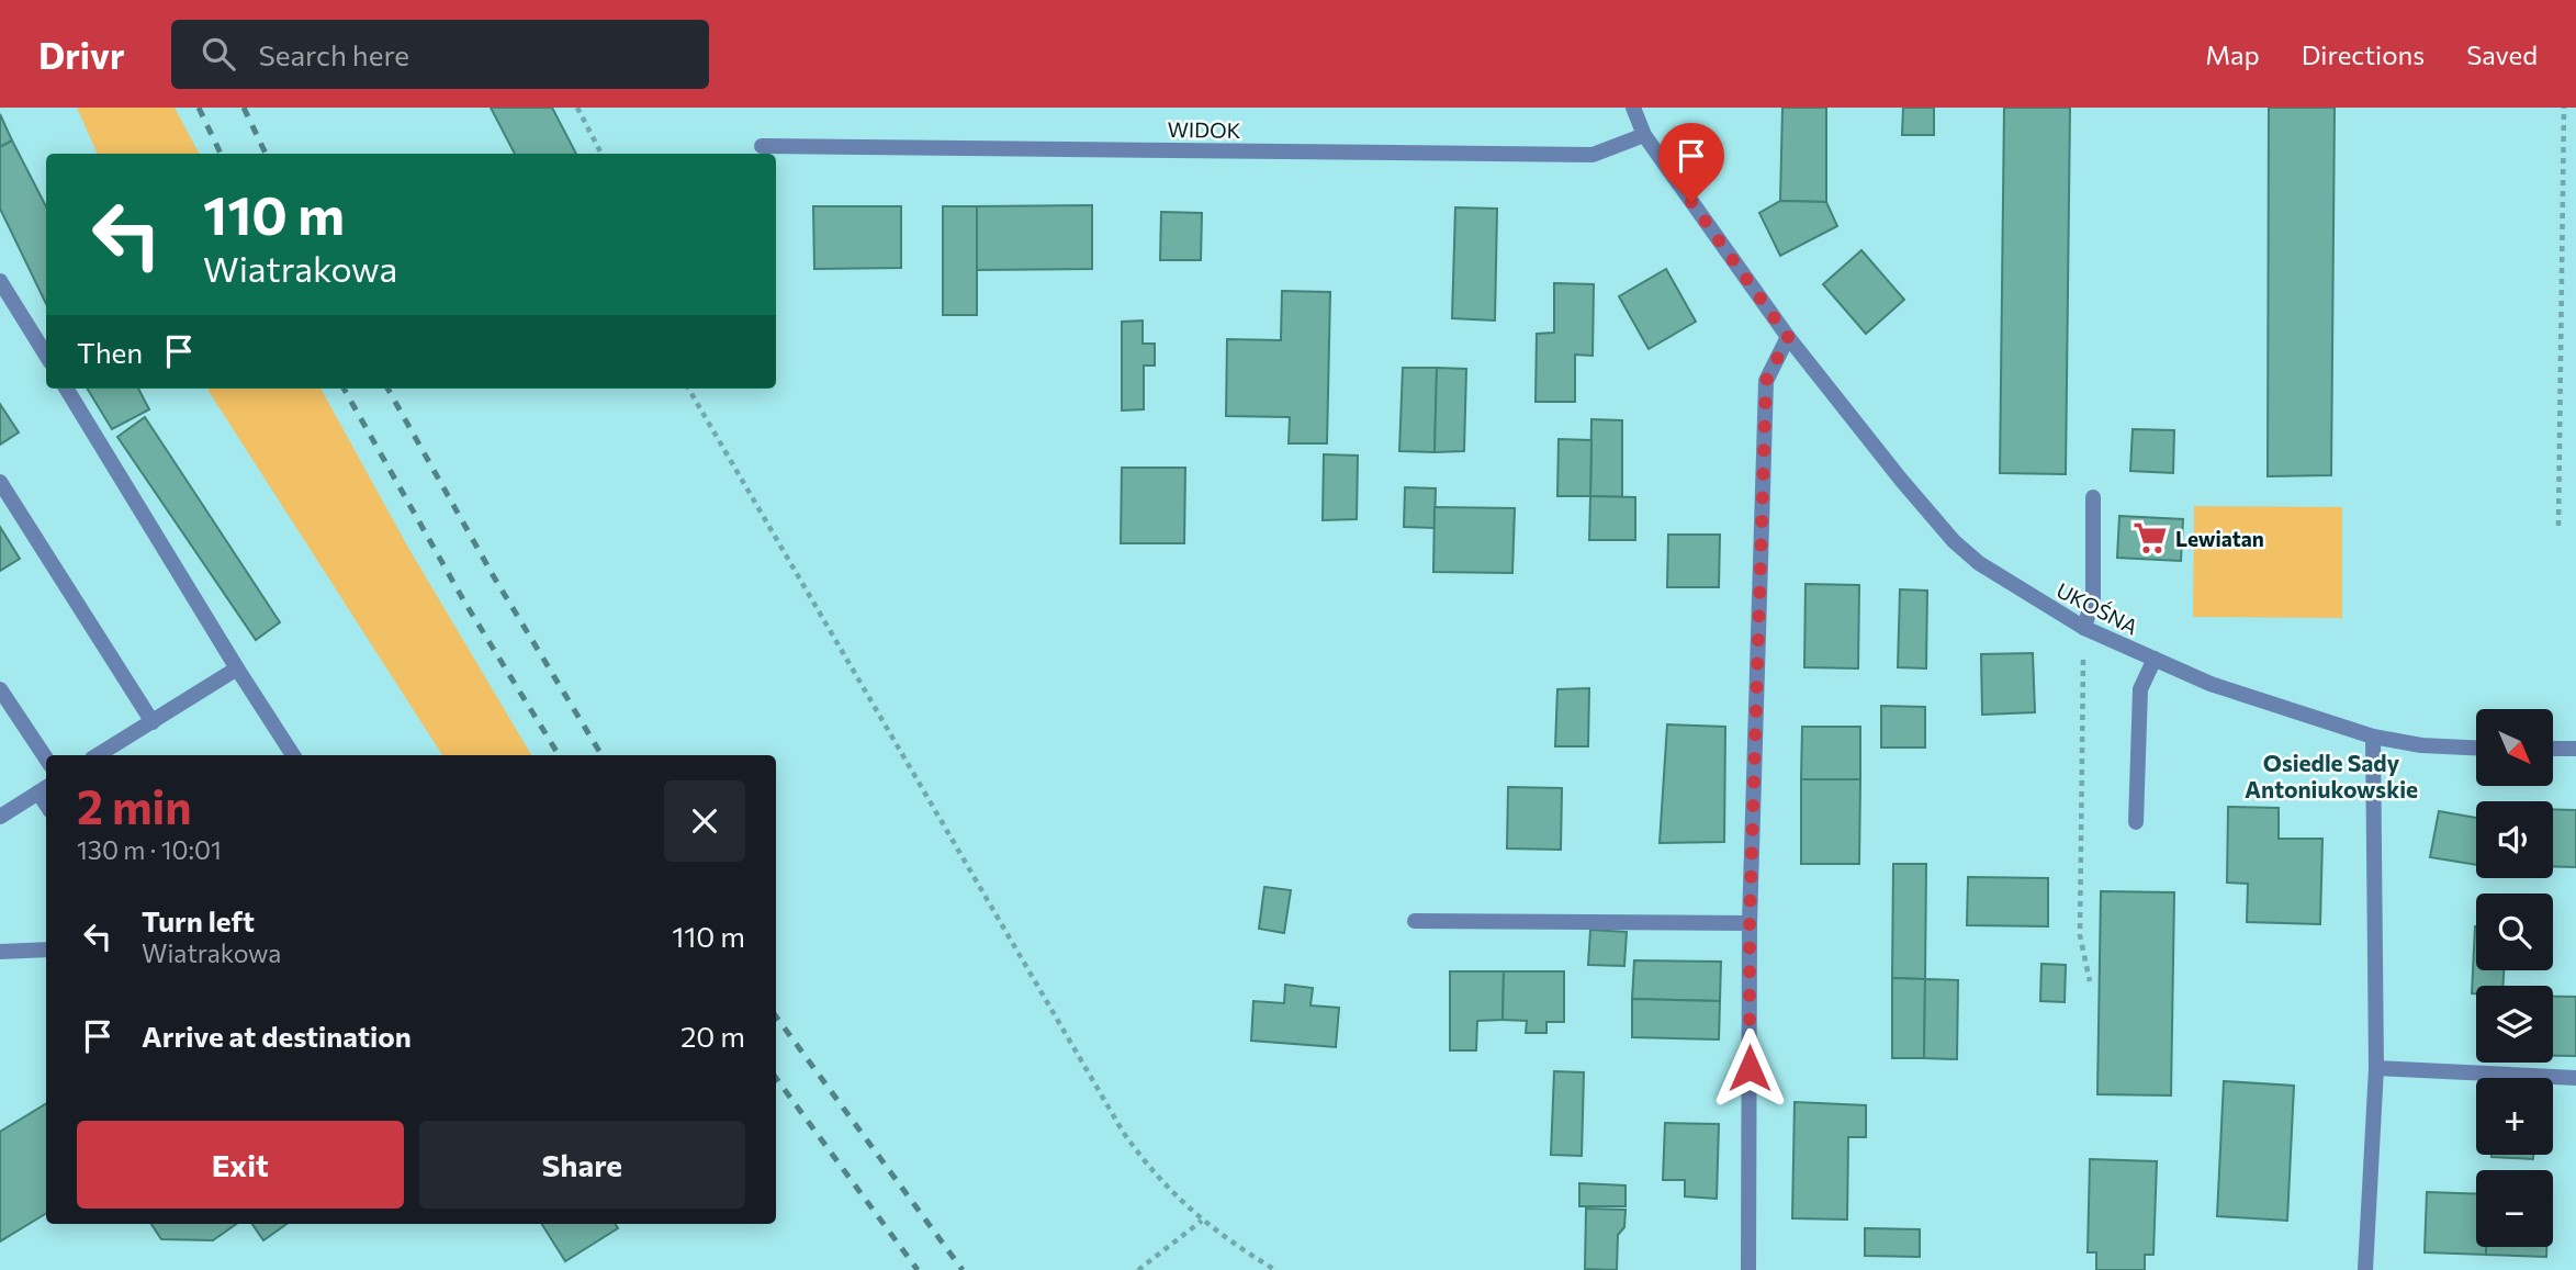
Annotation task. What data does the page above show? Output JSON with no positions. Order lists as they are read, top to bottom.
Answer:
{
  "streets": {
    "street": ["WIDOK", "UKOŚNA"]
  },
  "crossings": [
    ["WIDOK", "UKOŚNA"]
  ],
  "districts": ["Osiedle Sady Antoniukowskie"],
  "places": {
    "supermarket": ["Lewiatan"]
  },
  "north": "bottom right",
  "page": {
    "header": "Drivr",
    "search": "Search here",
    "nav": ["Map", "Directions", "Saved"],
    "turn": ["110 m", "Wiatrakowa"],
    "then": "Then",
    "map_buttons": ["+", "−"],
    "heading": ["2 min", "130 m · 10:01"],
    "list": [
      {
        "name": "Turn left",
        "note": "Wiatrakowa",
        "value": "110 m"
      },
      {
        "name": "Arrive at destination",
        "value": "20 m"
      }
    ],
    "buttons": ["Exit", "Share"]
  }
}
